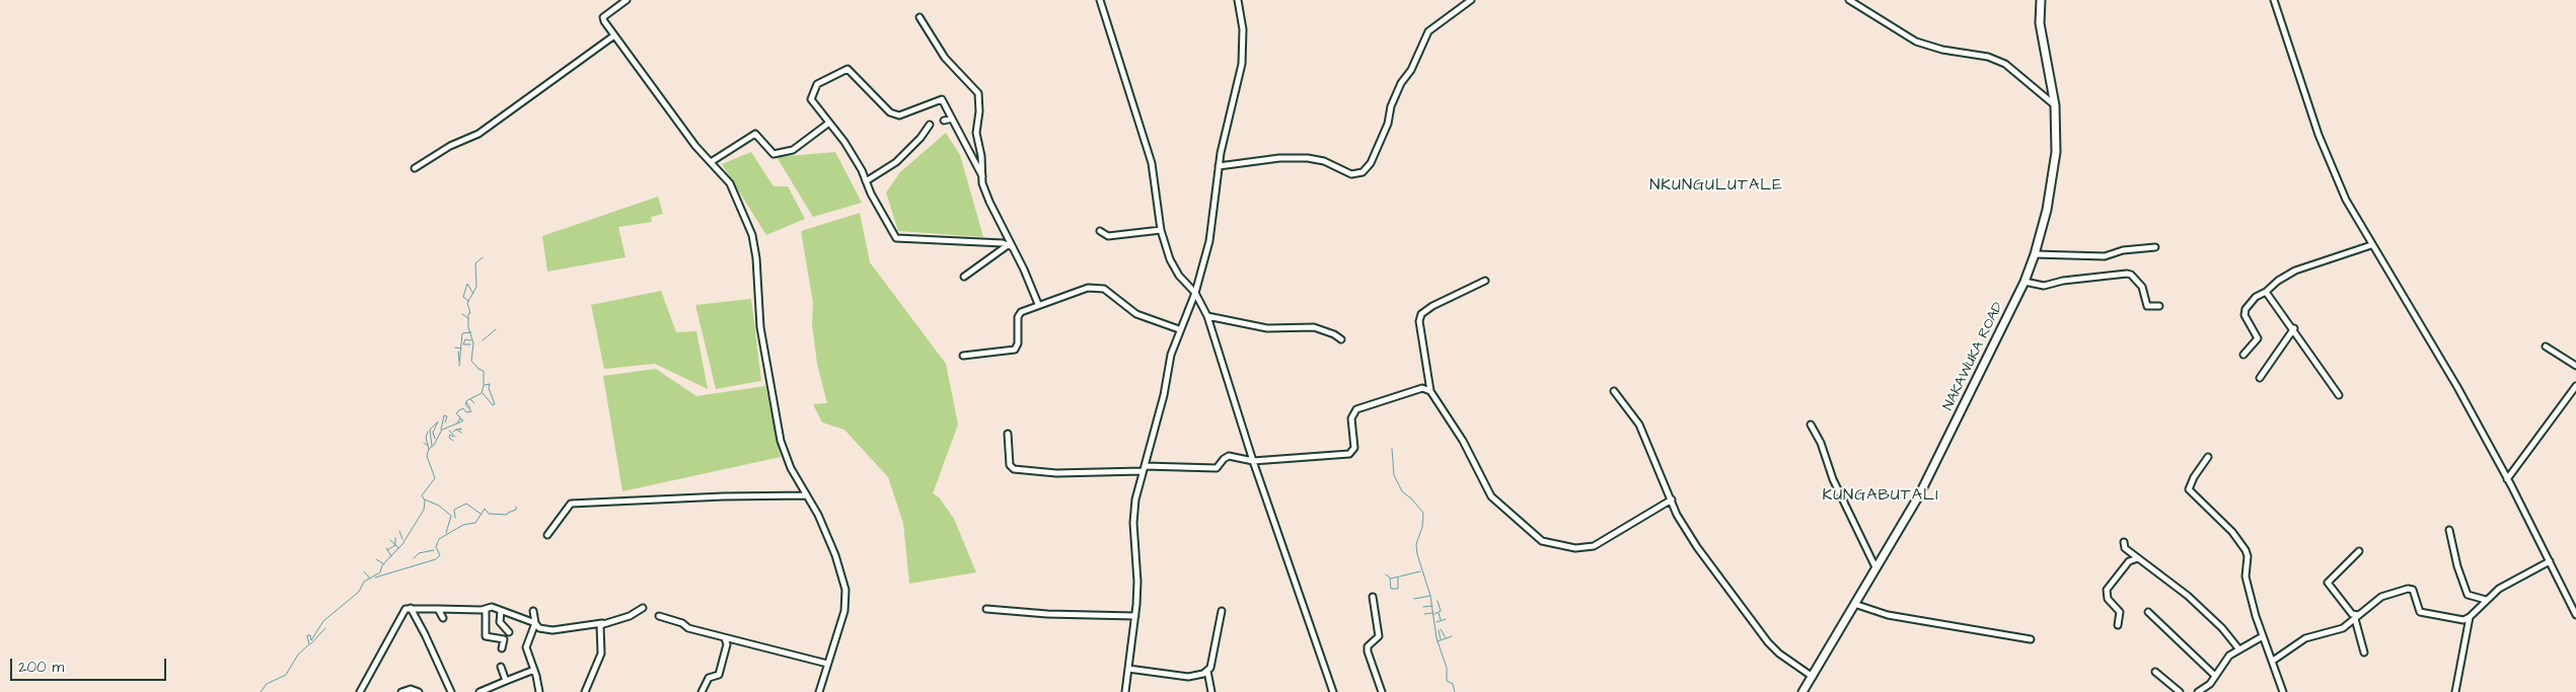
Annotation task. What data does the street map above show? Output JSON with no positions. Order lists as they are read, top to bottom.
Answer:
{
  "streets": {
    "main road": ["NAKAWUKA ROAD"]
  },
  "districts": ["NKUNGULUTALE", "KUNGABUTALI"],
  "scale_bar": "200 m"
}
